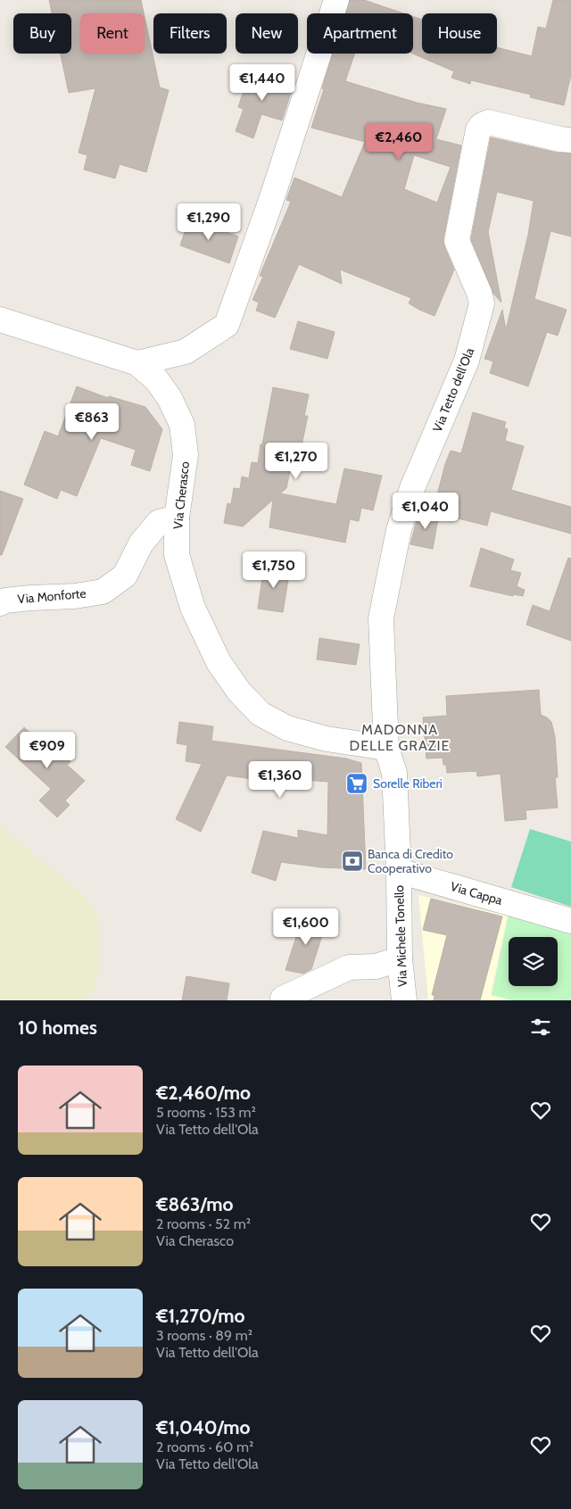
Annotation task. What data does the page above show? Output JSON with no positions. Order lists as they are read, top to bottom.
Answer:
{
  "streets": {
    "street": [
      "Via Tetto dell'Ola",
      "Via Cherasco",
      "Via Monforte",
      "Via Cappa",
      "Via Michele Tonello"
    ]
  },
  "crossings": [
    ["Via Tetto dell'Ola", "Via Cherasco"],
    ["Via Cherasco", "Via Monforte"],
    ["Via Cappa", "Via Michele Tonello"]
  ],
  "districts": ["MADONNA DELLE GRAZIE"],
  "places": {
    "supermarket": ["Sorelle Riberi"],
    "bank": ["Banca di Credito Cooperativo"]
  },
  "page": {
    "chip": [
      "Buy",
      "Rent",
      "Filters",
      "New",
      "Apartment",
      "House"
    ],
    "price": [
      "€1,440",
      "€2,460",
      "€1,290",
      "€863",
      "€1,270",
      "€1,040",
      "€1,750",
      "€909",
      "€1,360",
      "€1,600"
    ],
    "heading": "10 homes",
    "list": [
      {
        "name": "€2,460/mo",
        "note": "5 rooms · 153 m² · Via Tetto dell'Ola"
      },
      {
        "name": "€863/mo",
        "note": "2 rooms · 52 m² · Via Cherasco"
      },
      {
        "name": "€1,270/mo",
        "note": "3 rooms · 89 m² · Via Tetto dell'Ola"
      },
      {
        "name": "€1,040/mo",
        "note": "2 rooms · 60 m² · Via Tetto dell'Ola"
      }
    ]
  }
}
